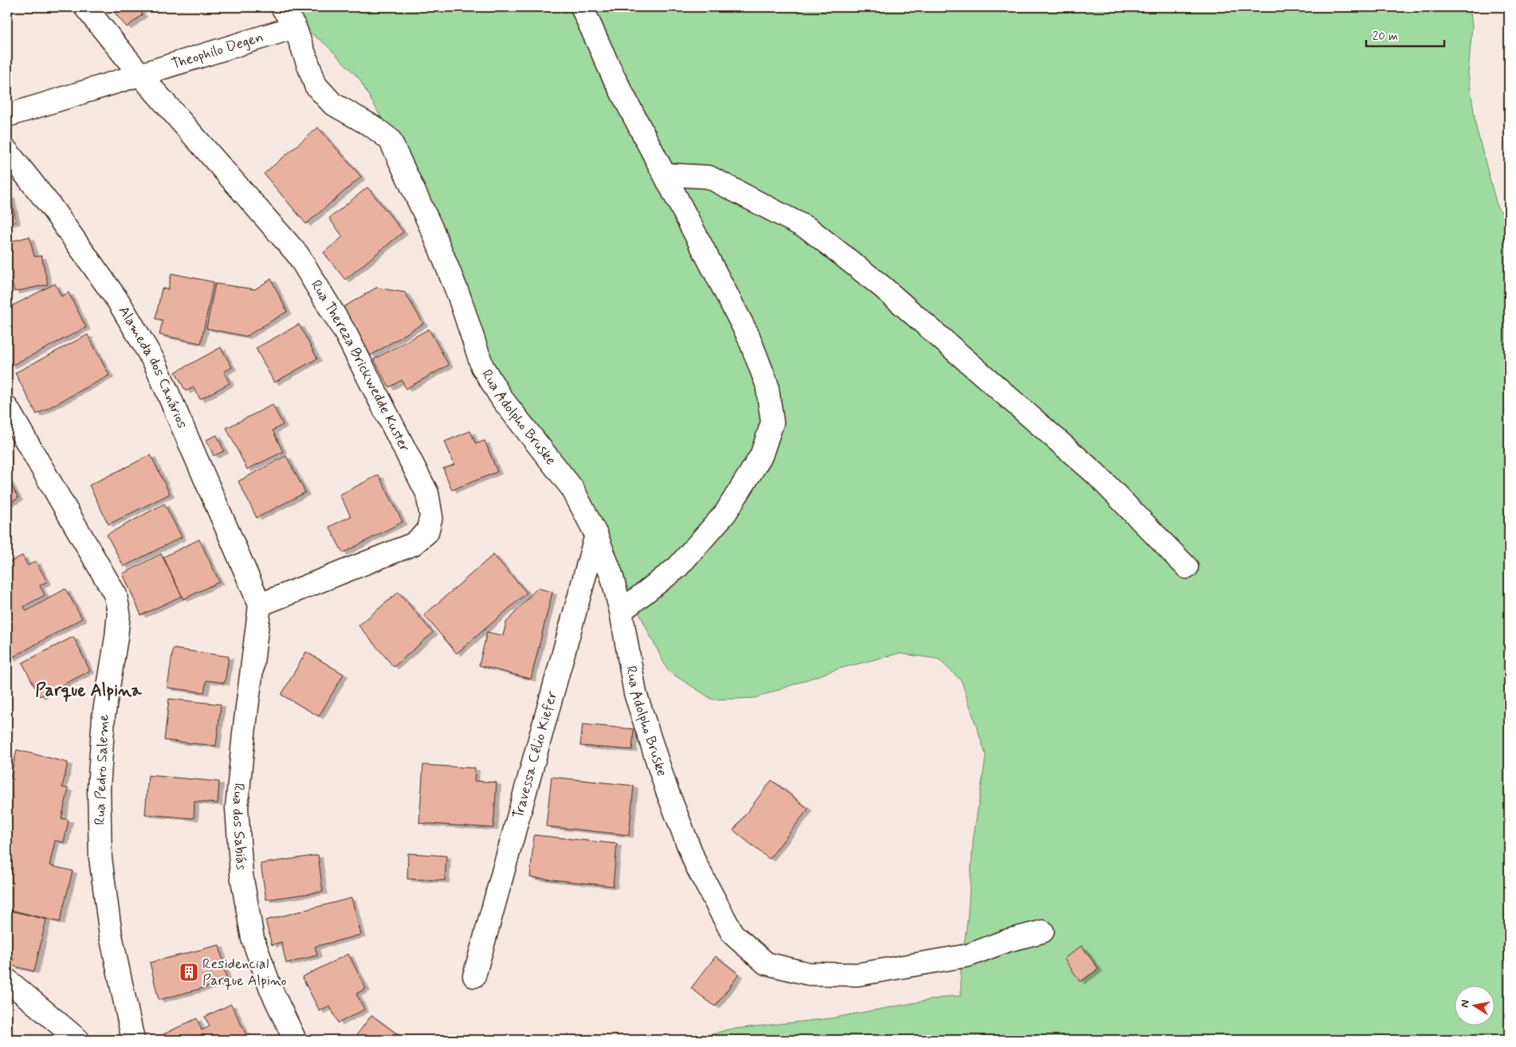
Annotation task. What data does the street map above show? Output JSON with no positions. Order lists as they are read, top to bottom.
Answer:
{
  "streets": {
    "street": [
      "Theophilo Degen",
      "Rua Thereza Brickwedde Kuster",
      "Alameda dos Canários",
      "Rua Adolpho Bruske",
      "Travessa Célio Kiefer",
      "Rua Pedro Saleme",
      "Rua dos Sabiás"
    ]
  },
  "crossings": [
    ["Theophilo Degen", "Rua Thereza Brickwedde Kuster"],
    ["Theophilo Degen", "Rua Adolpho Bruske"],
    ["Rua Thereza Brickwedde Kuster", "Alameda dos Canários"],
    ["Rua Thereza Brickwedde Kuster", "Rua dos Sabiás"],
    ["Alameda dos Canários", "Rua dos Sabiás"],
    ["Rua Adolpho Bruske", "Travessa Célio Kiefer"]
  ],
  "districts": ["Parque Alpina"],
  "places": {
    "building": ["Residencial Parque Alpino"]
  },
  "scale_bar": "20 m",
  "north": "left"
}
